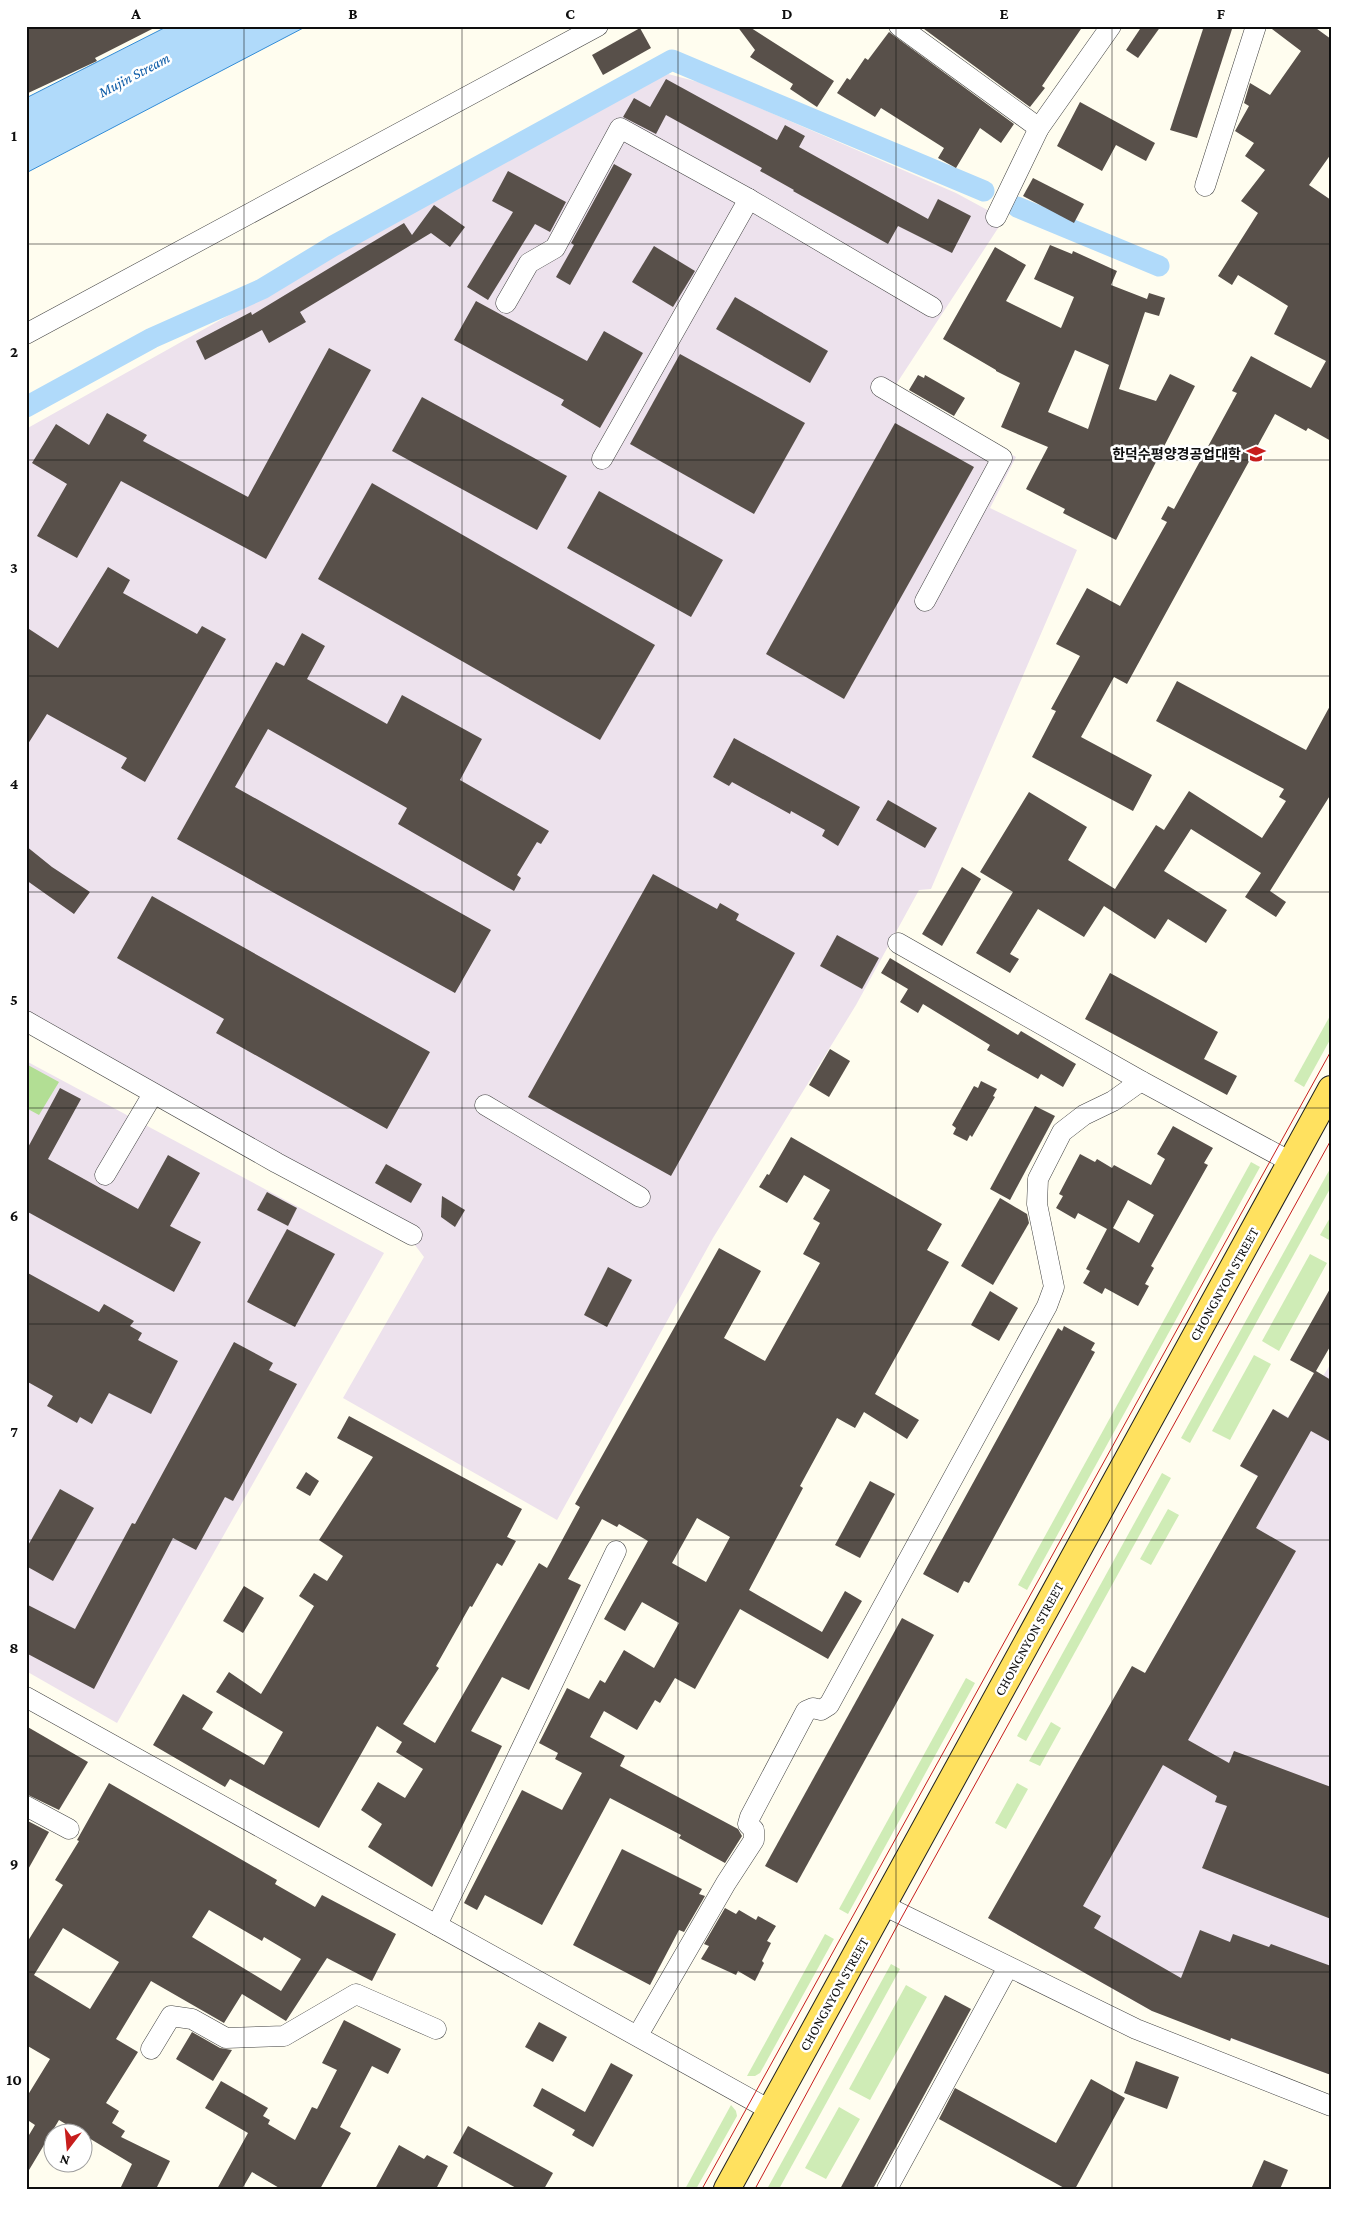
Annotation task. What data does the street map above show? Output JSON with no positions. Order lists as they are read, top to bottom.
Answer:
{
  "streets": {
    "main road": ["CHONGNYON STREET"]
  },
  "water": ["Mujin Stream"],
  "places": {
    "school or university": ["한덕수평양경공업대학"]
  },
  "north": "bottom",
  "grid": {
    "columns": [
      "A",
      "B",
      "C",
      "D",
      "E",
      "F"
    ],
    "rows": [
      "1",
      "2",
      "3",
      "4",
      "5",
      "6",
      "7",
      "8",
      "9",
      "10"
    ]
  }
}
